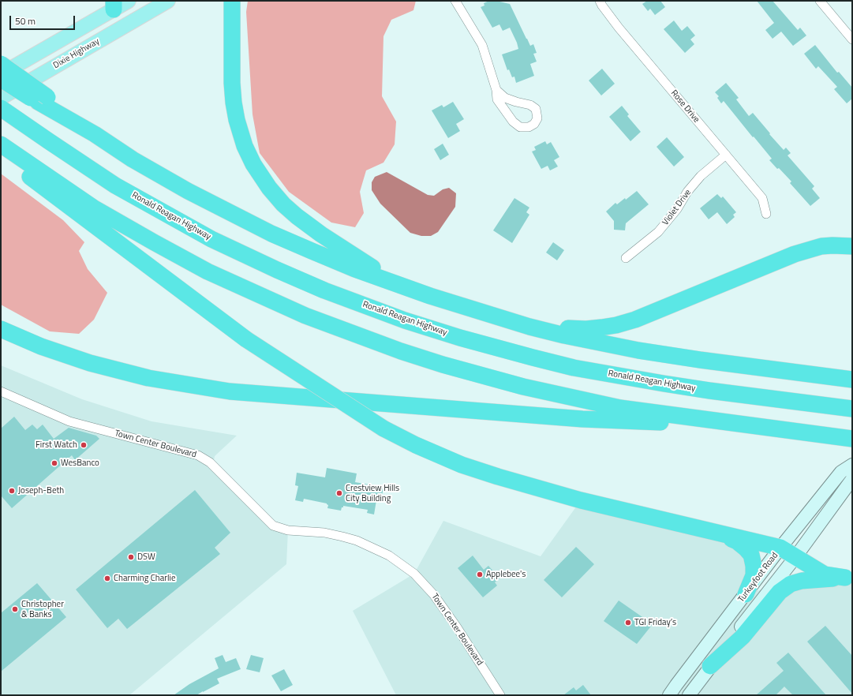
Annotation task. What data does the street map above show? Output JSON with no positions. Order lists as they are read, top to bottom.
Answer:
{
  "streets": {
    "highway": ["Ronald Reagan Highway"],
    "main road": ["Dixie Highway", "Turkeyfoot Road"],
    "street": ["Rose Drive", "Violet Drive", "Town Center Boulevard"]
  },
  "crossings": [
    ["Rose Drive", "Violet Drive"]
  ],
  "places": [
    "First Watch",
    "WesBanco",
    "Joseph-Beth",
    "Crestview Hills City Building",
    "DSW",
    "Applebee's",
    "Charming Charlie",
    "Christopher & Banks",
    "TGI Friday’s"
  ],
  "scale_bar": "50 m"
}
